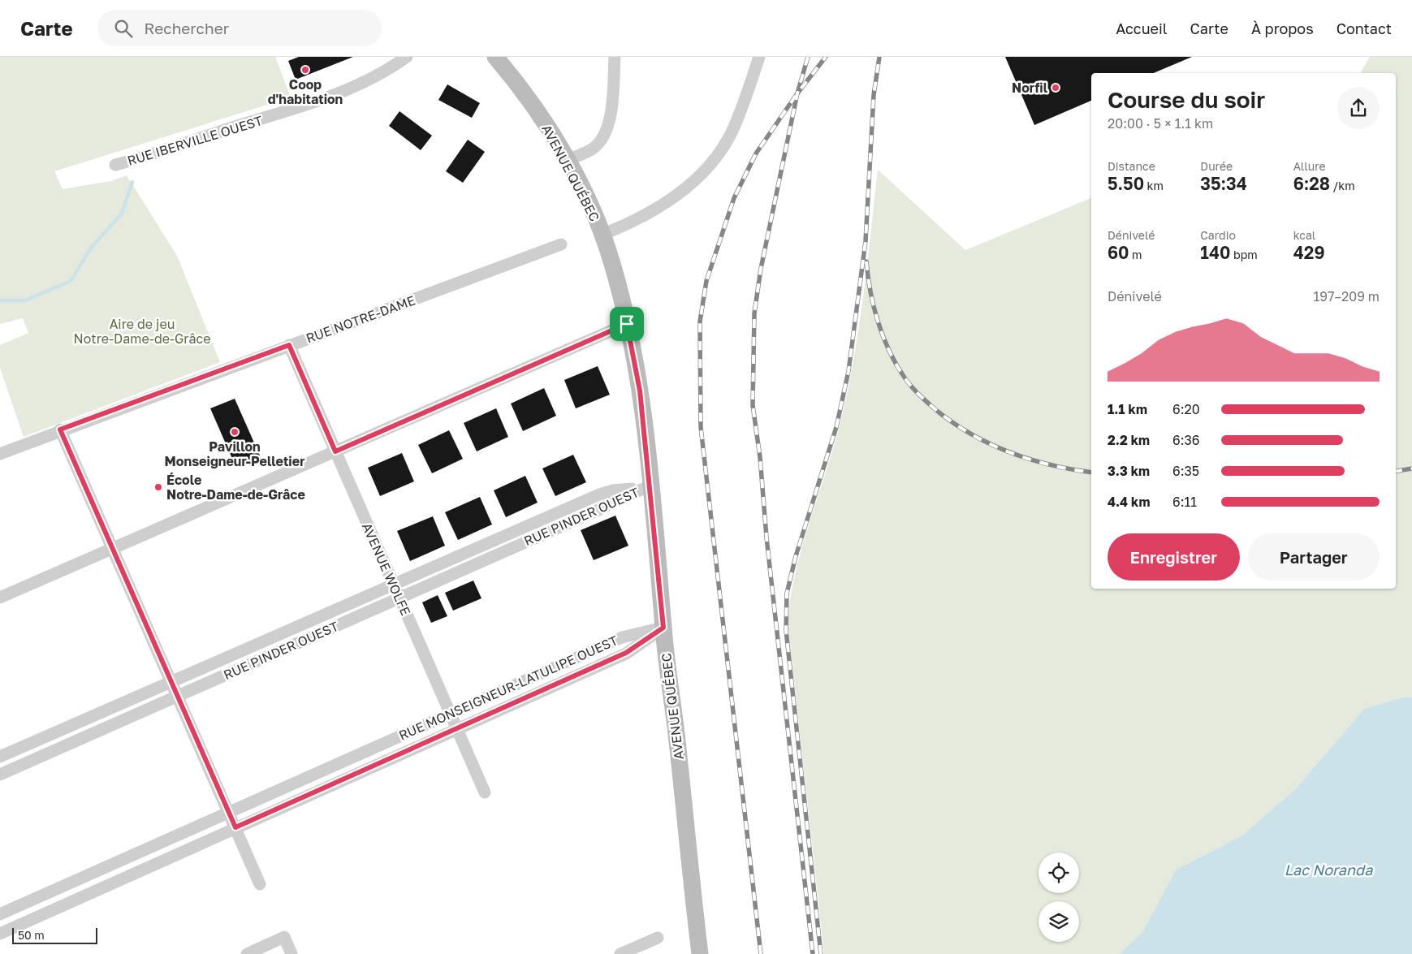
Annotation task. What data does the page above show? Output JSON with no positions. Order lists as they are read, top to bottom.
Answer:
{
  "streets": {
    "main road": ["AVENUE QUÉBEC"],
    "street": [
      "RUE IBERVILLE OUEST",
      "RUE NOTRE-DAME",
      "RUE PINDER OUEST",
      "AVENUE WOLFE",
      "RUE MONSEIGNEUR-LATULIPE OUEST"
    ]
  },
  "crossings": [
    ["AVENUE QUÉBEC", "RUE PINDER OUEST"],
    ["AVENUE QUÉBEC", "RUE MONSEIGNEUR-LATULIPE OUEST"],
    ["RUE NOTRE-DAME", "AVENUE WOLFE"],
    ["RUE PINDER OUEST", "AVENUE WOLFE"],
    ["AVENUE WOLFE", "RUE MONSEIGNEUR-LATULIPE OUEST"]
  ],
  "water": ["Lac Noranda"],
  "parks": ["Aire de jeu Notre-Dame-de-Grâce"],
  "places": [
    "Coop d'habitation",
    "Norfil",
    "Pavillon Monseigneur-Pelletier",
    "École Notre-Dame-de-Grâce"
  ],
  "scale_bar": "50 m",
  "page": {
    "header": "Carte",
    "search": "Rechercher",
    "nav": [
      "Accueil",
      "Carte",
      "À propos",
      "Contact"
    ],
    "heading": ["Course du soir", "20:00 · 5 × 1.1 km"],
    "stats": [
      ["Distance", "5.50 km"],
      ["Durée", "35:34"],
      ["Allure", "6:28 /km"],
      ["Dénivelé", "60 m"],
      ["Cardio", "140 bpm"],
      ["kcal", "429"]
    ],
    "chart": ["Dénivelé", "197–209 m"],
    "list": [
      {
        "name": "1.1 km",
        "note": "6:20"
      },
      {
        "name": "2.2 km",
        "note": "6:36"
      },
      {
        "name": "3.3 km",
        "note": "6:35"
      },
      {
        "name": "4.4 km",
        "note": "6:11"
      }
    ],
    "buttons": ["Enregistrer", "Partager"],
    "scale": "50 m"
  }
}
